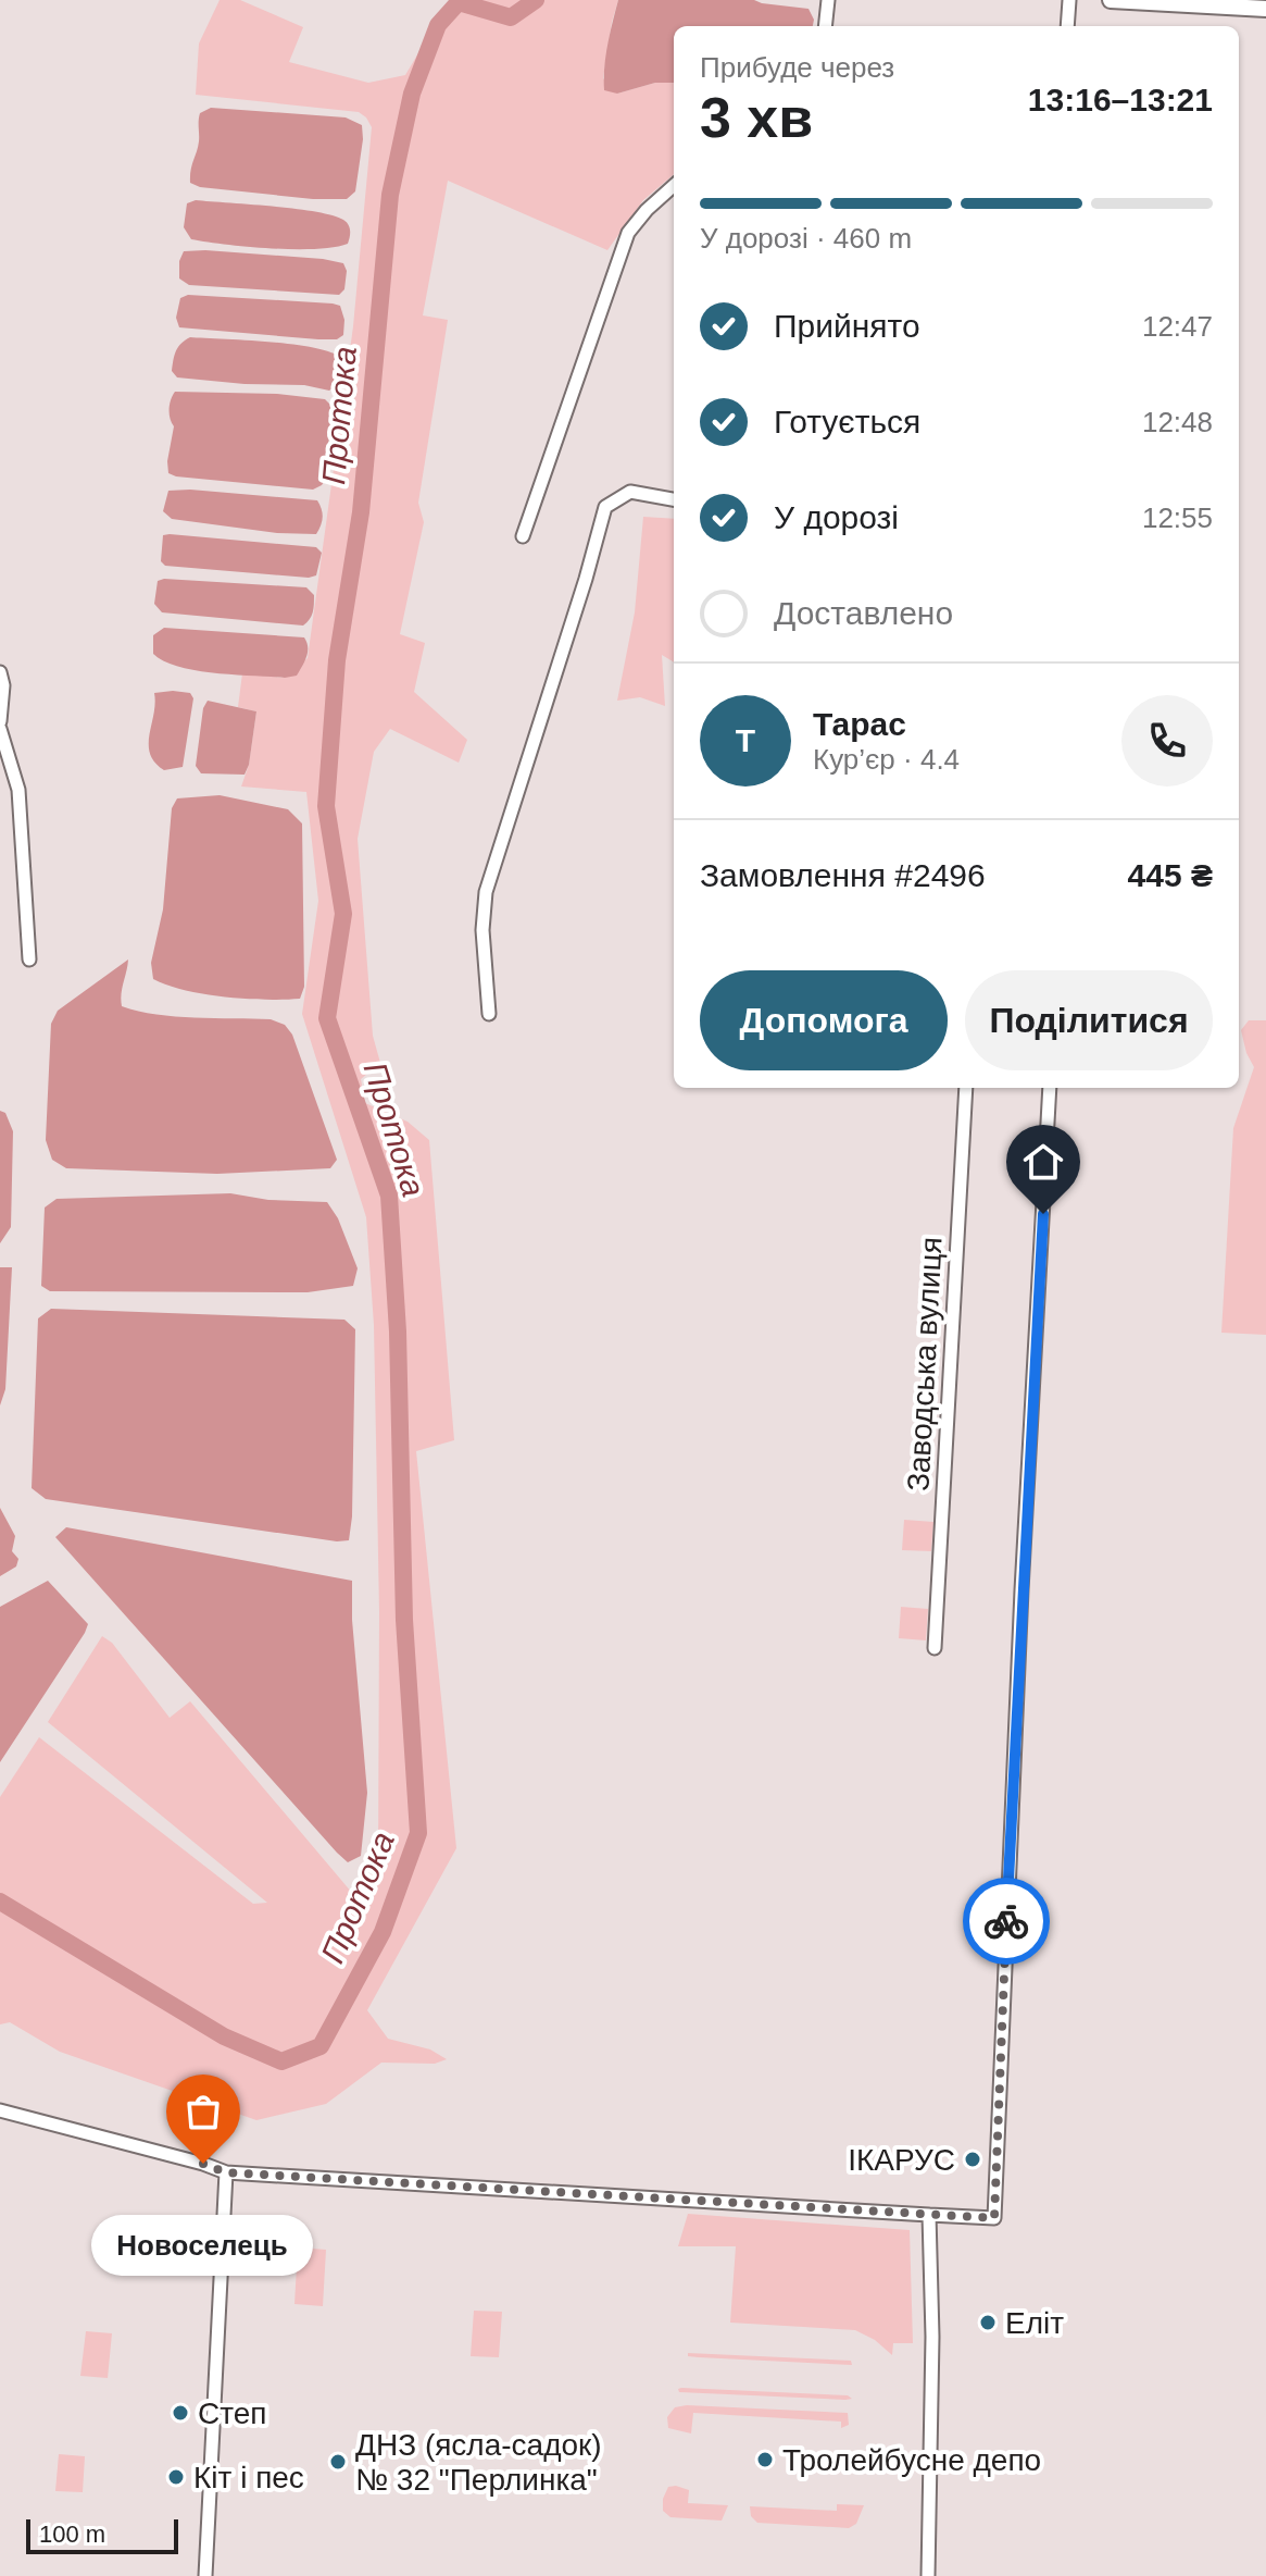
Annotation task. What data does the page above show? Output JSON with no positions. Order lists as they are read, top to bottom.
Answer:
{
  "streets": {
    "street": ["Заводська вулиця"]
  },
  "water": ["Протока"],
  "places": [
    "ІКАРУС",
    "Новоселець",
    "Еліт",
    "Степ",
    "Тролейбусне депо",
    "ДНЗ (ясла-садок) № 32 \"Перлинка\"",
    "Кіт і пес"
  ],
  "scale_bar": "100 m",
  "page": {
    "heading": ["3 хв", "Прибуде через", "13:16–13:21"],
    "panel": [
      "Тарас",
      "Кур’єр · 4.4",
      "Замовлення #2496",
      "445 ₴"
    ],
    "bar": "У дорозі · 460 m",
    "list": [
      ["Прийнято", "12:47"],
      ["Готується", "12:48"],
      ["У дорозі", "12:55"],
      "Доставлено"
    ],
    "round": "Т",
    "buttons": ["Допомога", "Поділитися"],
    "bubble": "Новоселець",
    "scale": "100 m"
  }
}
